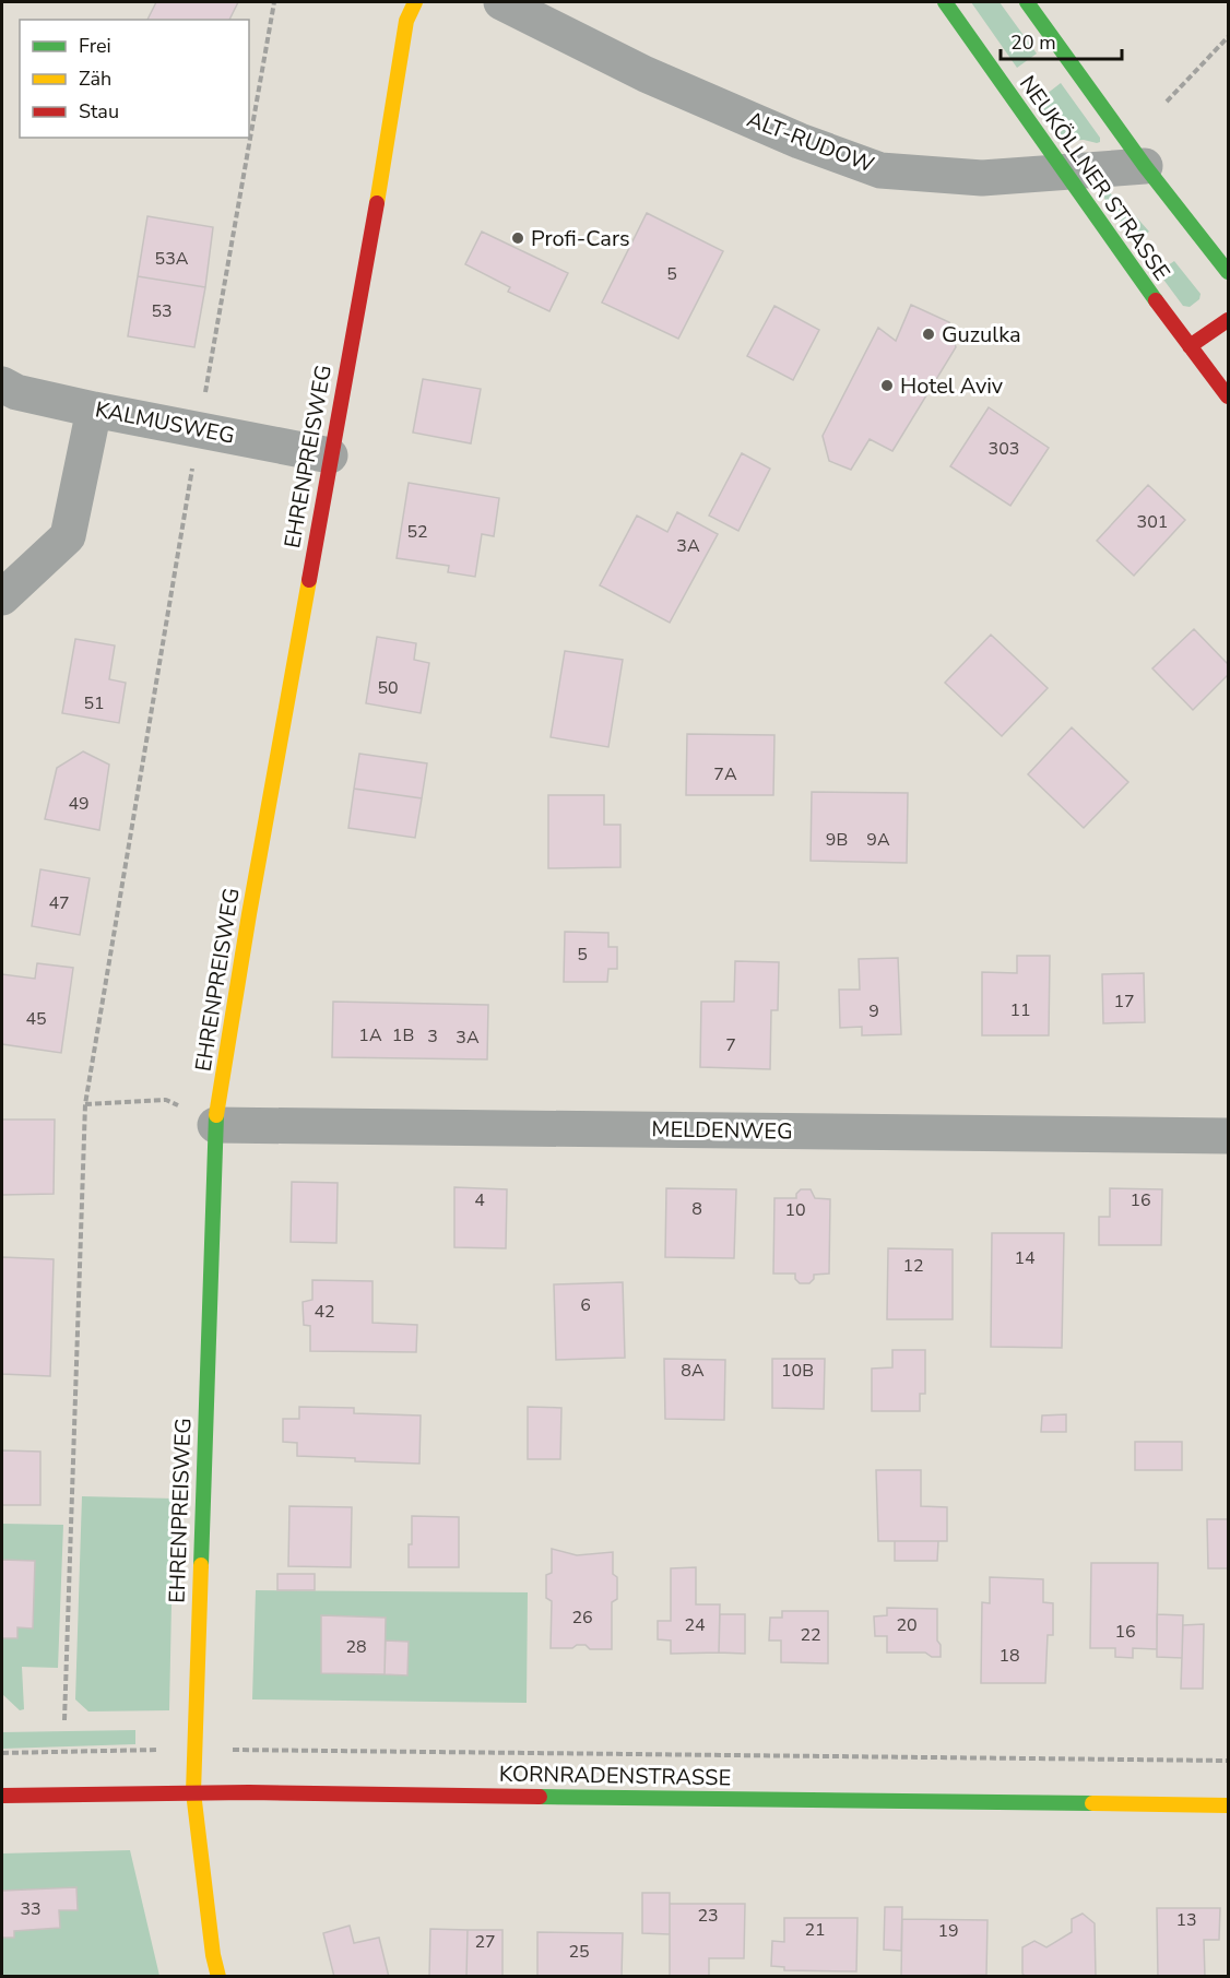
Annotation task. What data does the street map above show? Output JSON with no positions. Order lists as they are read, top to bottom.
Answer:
{
  "streets": {
    "street": [
      "ALT-RUDOW",
      "NEUKÖLLNER STRASSE",
      "KALMUSWEG",
      "EHRENPREISWEG",
      "MELDENWEG",
      "KORNRADENSTRASSE"
    ]
  },
  "crossings": [
    ["ALT-RUDOW", "NEUKÖLLNER STRASSE"],
    ["KALMUSWEG", "EHRENPREISWEG"],
    ["EHRENPREISWEG", "MELDENWEG"],
    ["EHRENPREISWEG", "KORNRADENSTRASSE"]
  ],
  "places": ["Profi-Cars", "Guzulka", "Hotel Aviv"],
  "house_numbers": [
    "53A",
    "5",
    "53",
    "303",
    "301",
    "52",
    "3A",
    "50",
    "51",
    "7A",
    "49",
    "9B",
    "9A",
    "47",
    "5",
    "17",
    "11",
    "9",
    "45",
    "1A",
    "1B",
    "3",
    "3A",
    "7",
    "4",
    "16",
    "8",
    "10",
    "14",
    "12",
    "6",
    "42",
    "8A",
    "10B",
    "26",
    "24",
    "20",
    "16",
    "22",
    "28",
    "18",
    "33",
    "23",
    "13",
    "21",
    "19",
    "27",
    "25"
  ],
  "legend": ["Frei", "Zäh", "Stau"],
  "scale_bar": "20 m"
}
